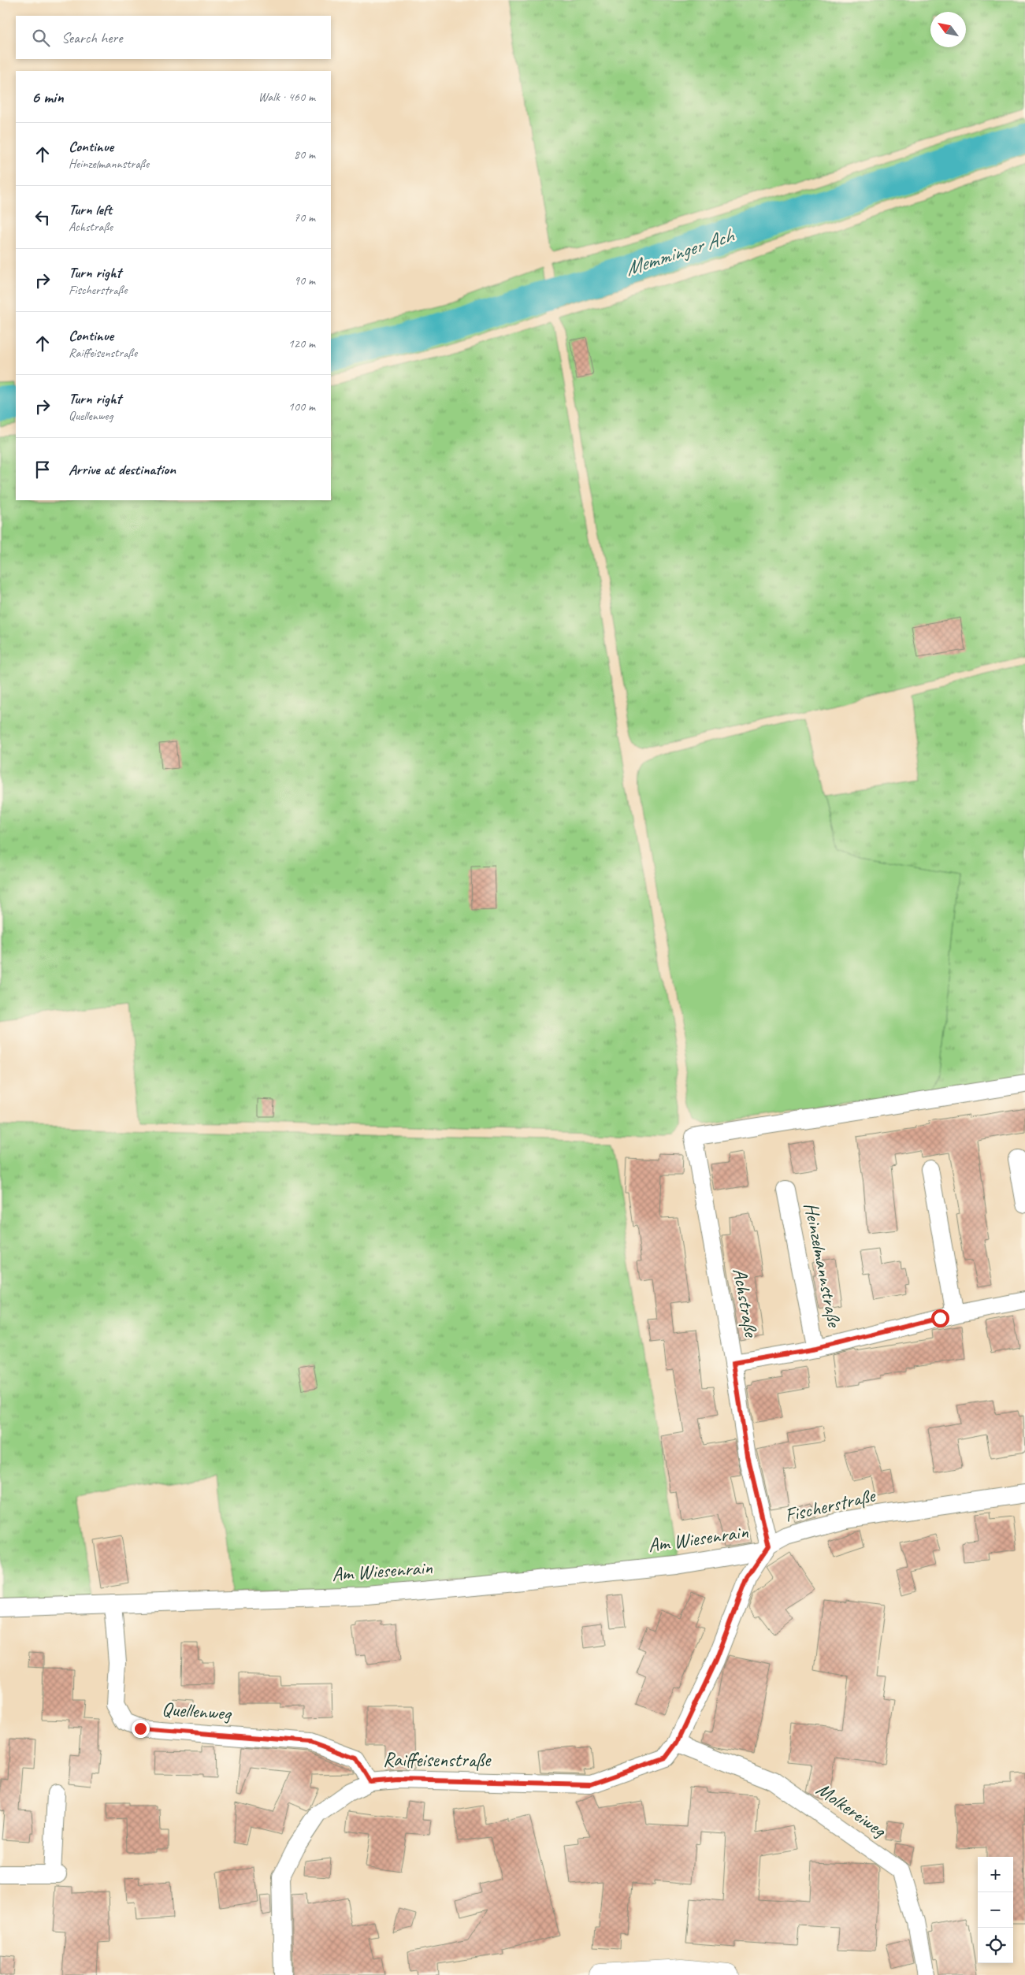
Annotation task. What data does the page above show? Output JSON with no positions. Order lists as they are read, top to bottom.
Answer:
{
  "streets": {
    "street": [
      "Heinzelmannstraße",
      "Achstraße",
      "Fischerstraße",
      "Am Wiesenrain",
      "Quellenweg",
      "Raiffeisenstraße",
      "Molkereiweg"
    ]
  },
  "crossings": [
    ["Heinzelmannstraße", "Achstraße"],
    ["Achstraße", "Fischerstraße"],
    ["Achstraße", "Am Wiesenrain"],
    ["Fischerstraße", "Am Wiesenrain"],
    ["Fischerstraße", "Raiffeisenstraße"],
    ["Fischerstraße", "Molkereiweg"],
    ["Am Wiesenrain", "Quellenweg"],
    ["Quellenweg", "Raiffeisenstraße"],
    ["Raiffeisenstraße", "Molkereiweg"]
  ],
  "water": ["Memminger Ach"],
  "north": "top left",
  "page": {
    "search": "Search here",
    "heading": ["6 min", "Walk · 460 m"],
    "list": [
      ["Continue", "Heinzelmannstraße", "80 m"],
      ["Turn left", "Achstraße", "70 m"],
      ["Turn right", "Fischerstraße", "90 m"],
      ["Continue", "Raiffeisenstraße", "120 m"],
      ["Turn right", "Quellenweg", "100 m"],
      "Arrive at destination"
    ],
    "map_buttons": ["+", "−"]
  }
}
